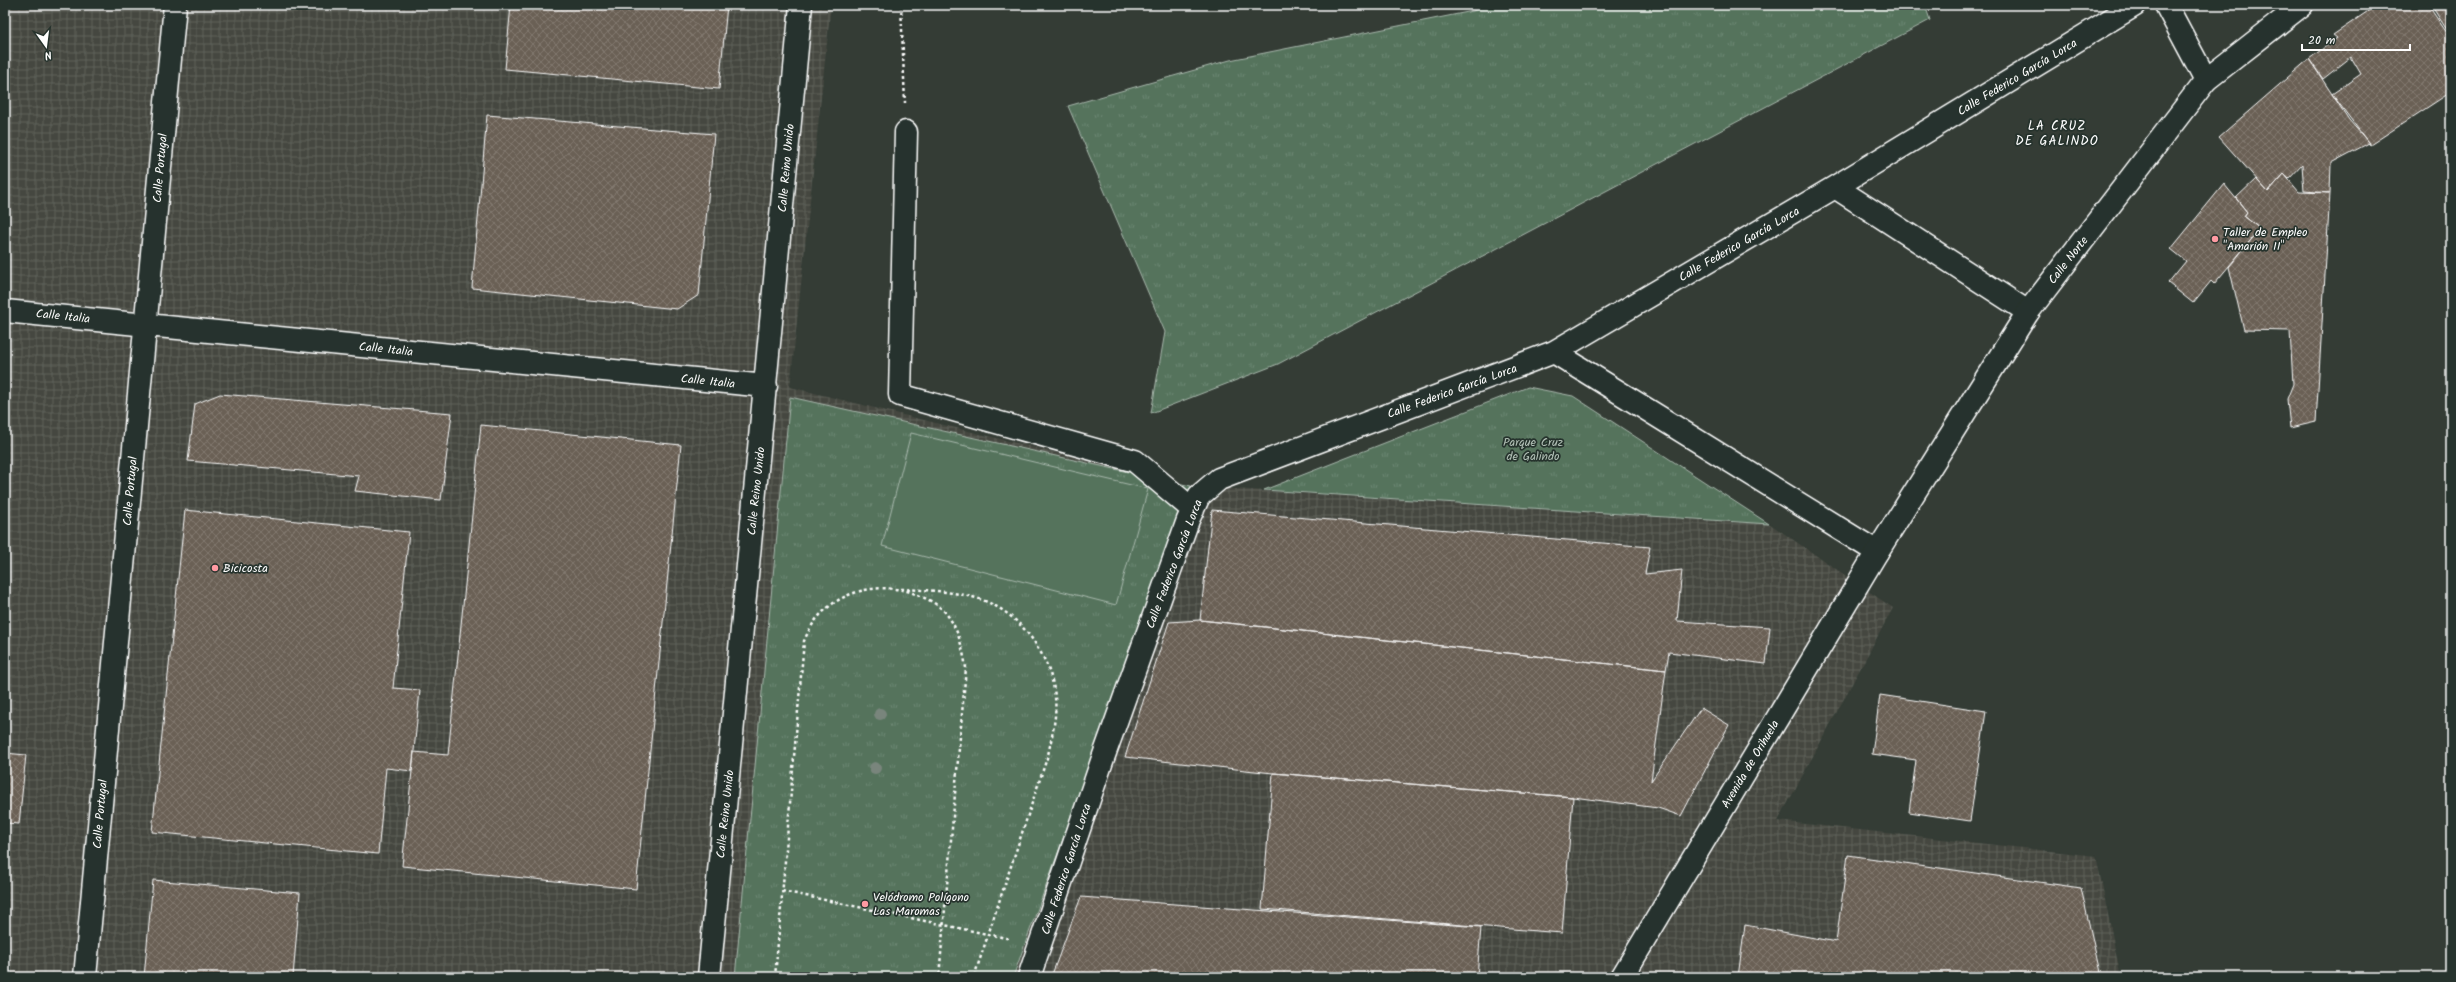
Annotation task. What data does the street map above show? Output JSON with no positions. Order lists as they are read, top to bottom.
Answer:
{
  "streets": {
    "street": [
      "Calle Federico García Lorca",
      "Calle Portugal",
      "Calle Reino Unido",
      "Calle Norte",
      "Calle Italia",
      "Avenida de Orihuela"
    ]
  },
  "crossings": [
    ["Calle Portugal", "Calle Italia"],
    ["Calle Reino Unido", "Calle Italia"],
    ["Calle Norte", "Avenida de Orihuela"]
  ],
  "districts": ["LA CRUZ DE GALINDO"],
  "parks": ["Parque Cruz de Galindo"],
  "places": ["Taller de Empleo \"Amarión II\"", "Bicicosta", "Velódromo Polígono Las Maromas"],
  "scale_bar": "20 m",
  "north": "bottom"
}
